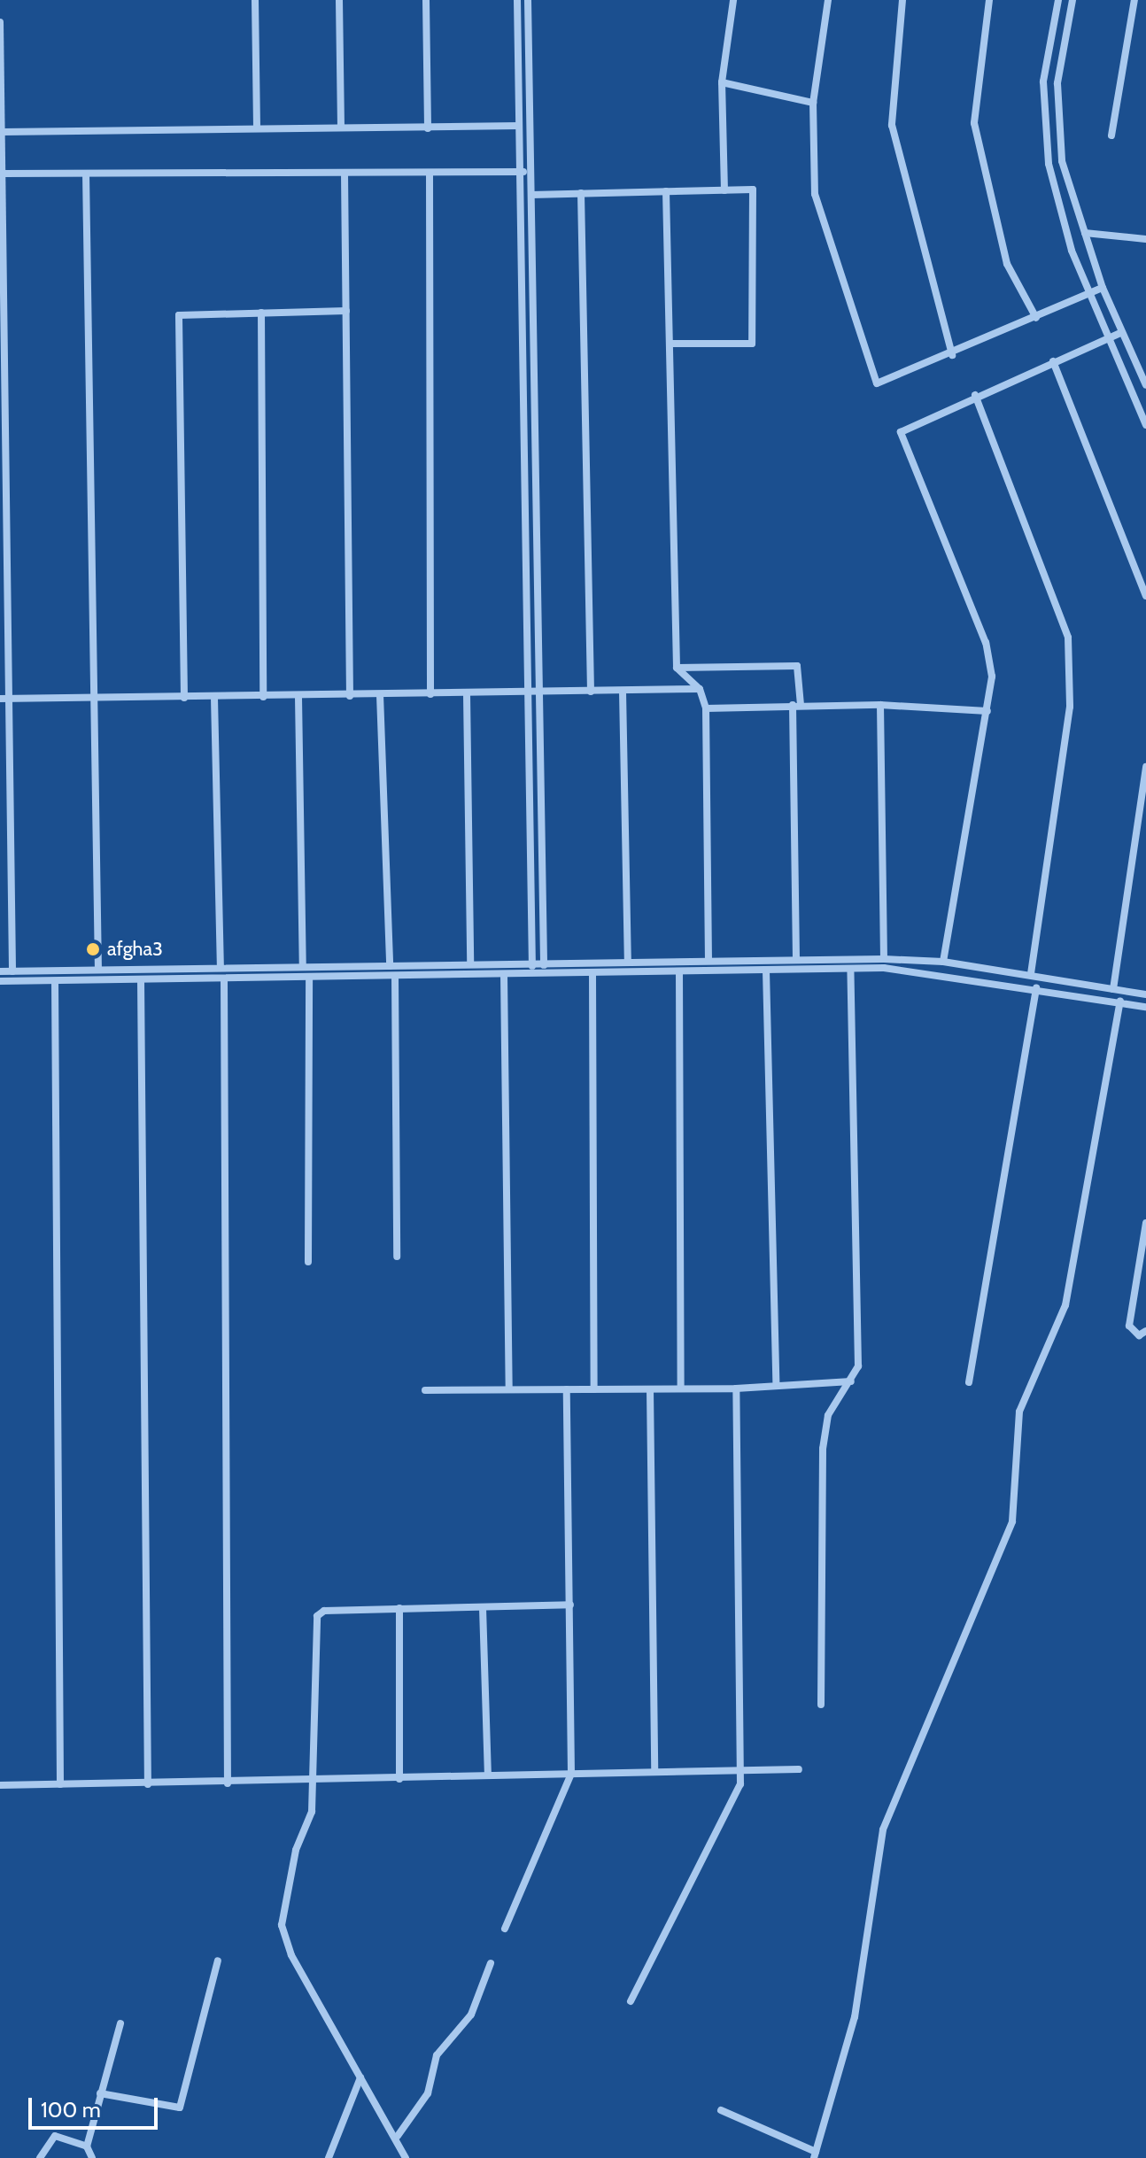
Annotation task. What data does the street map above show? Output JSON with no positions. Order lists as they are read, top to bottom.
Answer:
{
  "places": ["afgha3"],
  "scale_bar": "100 m"
}
